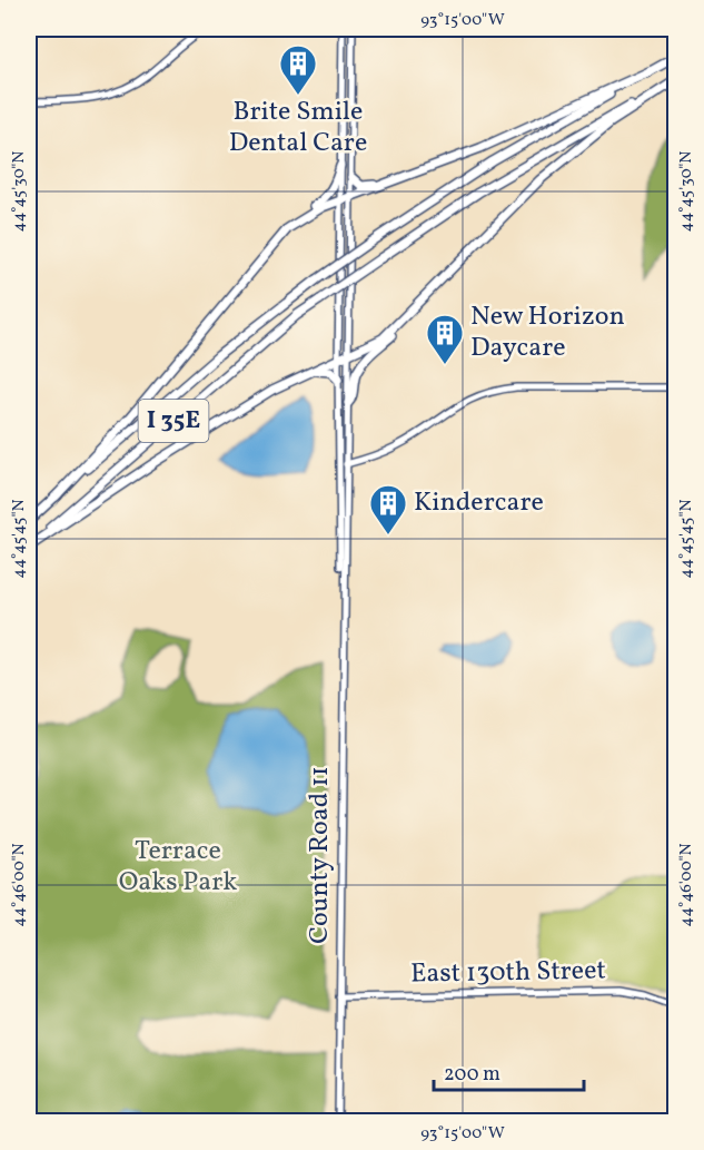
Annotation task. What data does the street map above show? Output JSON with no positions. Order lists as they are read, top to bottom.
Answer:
{
  "streets": {
    "highway": ["I 35E"],
    "street": ["County Road 11", "East 130th Street"]
  },
  "crossings": [
    ["County Road 11", "East 130th Street"]
  ],
  "parks": ["Terrace Oaks Park"],
  "places": {
    "building": ["Brite Smile Dental Care", "New Horizon Daycare", "Kindercare"]
  },
  "scale_bar": "200 m",
  "coordinates": [
    "93°15'00\"W",
    "44°45'30\"N",
    "44°45'45\"N",
    "44°46'00\"N"
  ]
}
